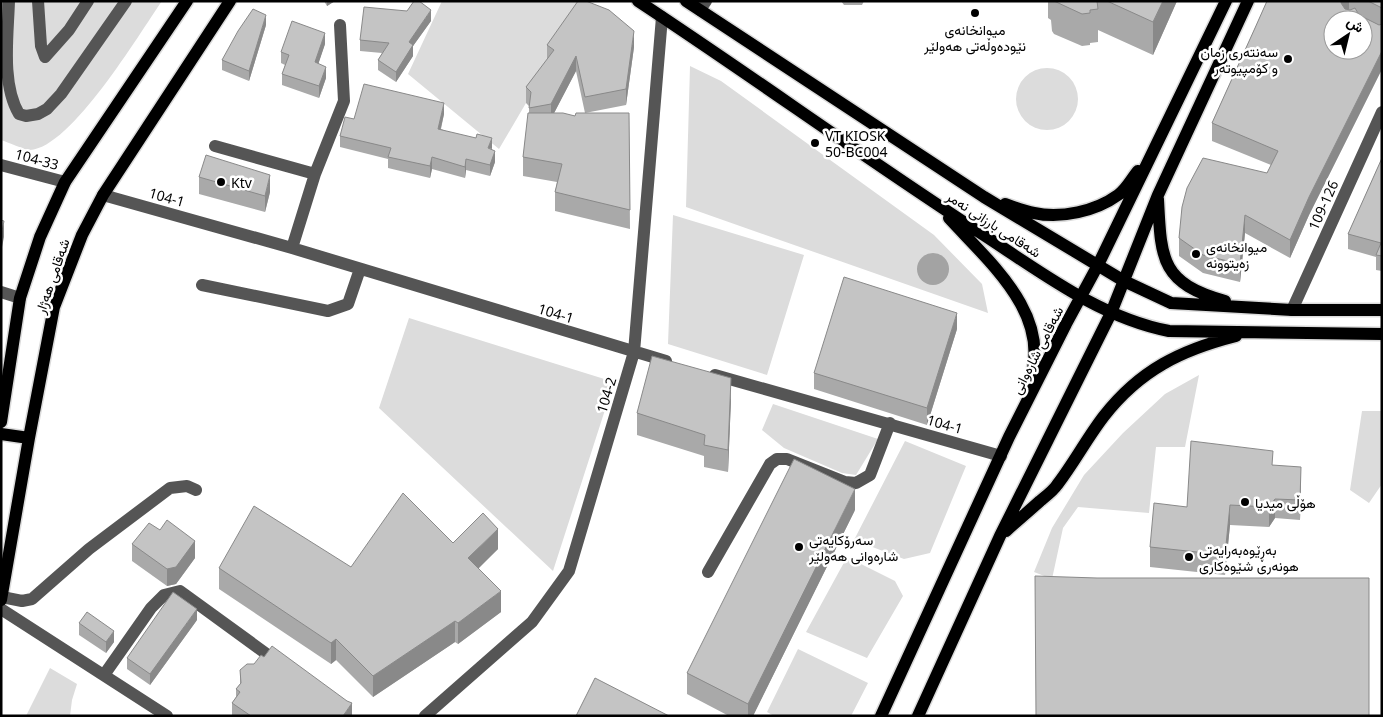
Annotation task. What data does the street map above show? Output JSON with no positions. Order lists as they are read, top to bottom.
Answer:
{
  "streets": {
    "main road": ["شەقامی بارزانی نەمر", "شەقامی هەژار", "شەقامی شارەوانی"],
    "street": [
      "104-33",
      "104-1",
      "109-126",
      "104-2"
    ]
  },
  "crossings": [
    ["104-33", "شەقامی هەژار"],
    ["104-1", "شەقامی هەژار"],
    ["104-1", "شەقامی شارەوانی"],
    ["104-1", "104-2"],
    ["109-126", "شەقامی بارزانی نەمر"],
    ["شەقامی بارزانی نەمر", "شەقامی شارەوانی"],
    ["شەقامی بارزانی نەمر", "104-2"]
  ],
  "places": [
    "میوانخانەی نێودەوڵەتی هەولێر",
    "سەنتەری زمان و کۆمپیوتەر",
    "VT KIOSK 50-BC004",
    "Ktv",
    "میوانخانەی زەیتوونە",
    "هۆڵی میدیا",
    "سەرۆکایەتی شارەوانی هەولێر",
    "بەڕێوەبەرایەتی هونەری شێوەکاری"
  ],
  "north": "top right"
}
